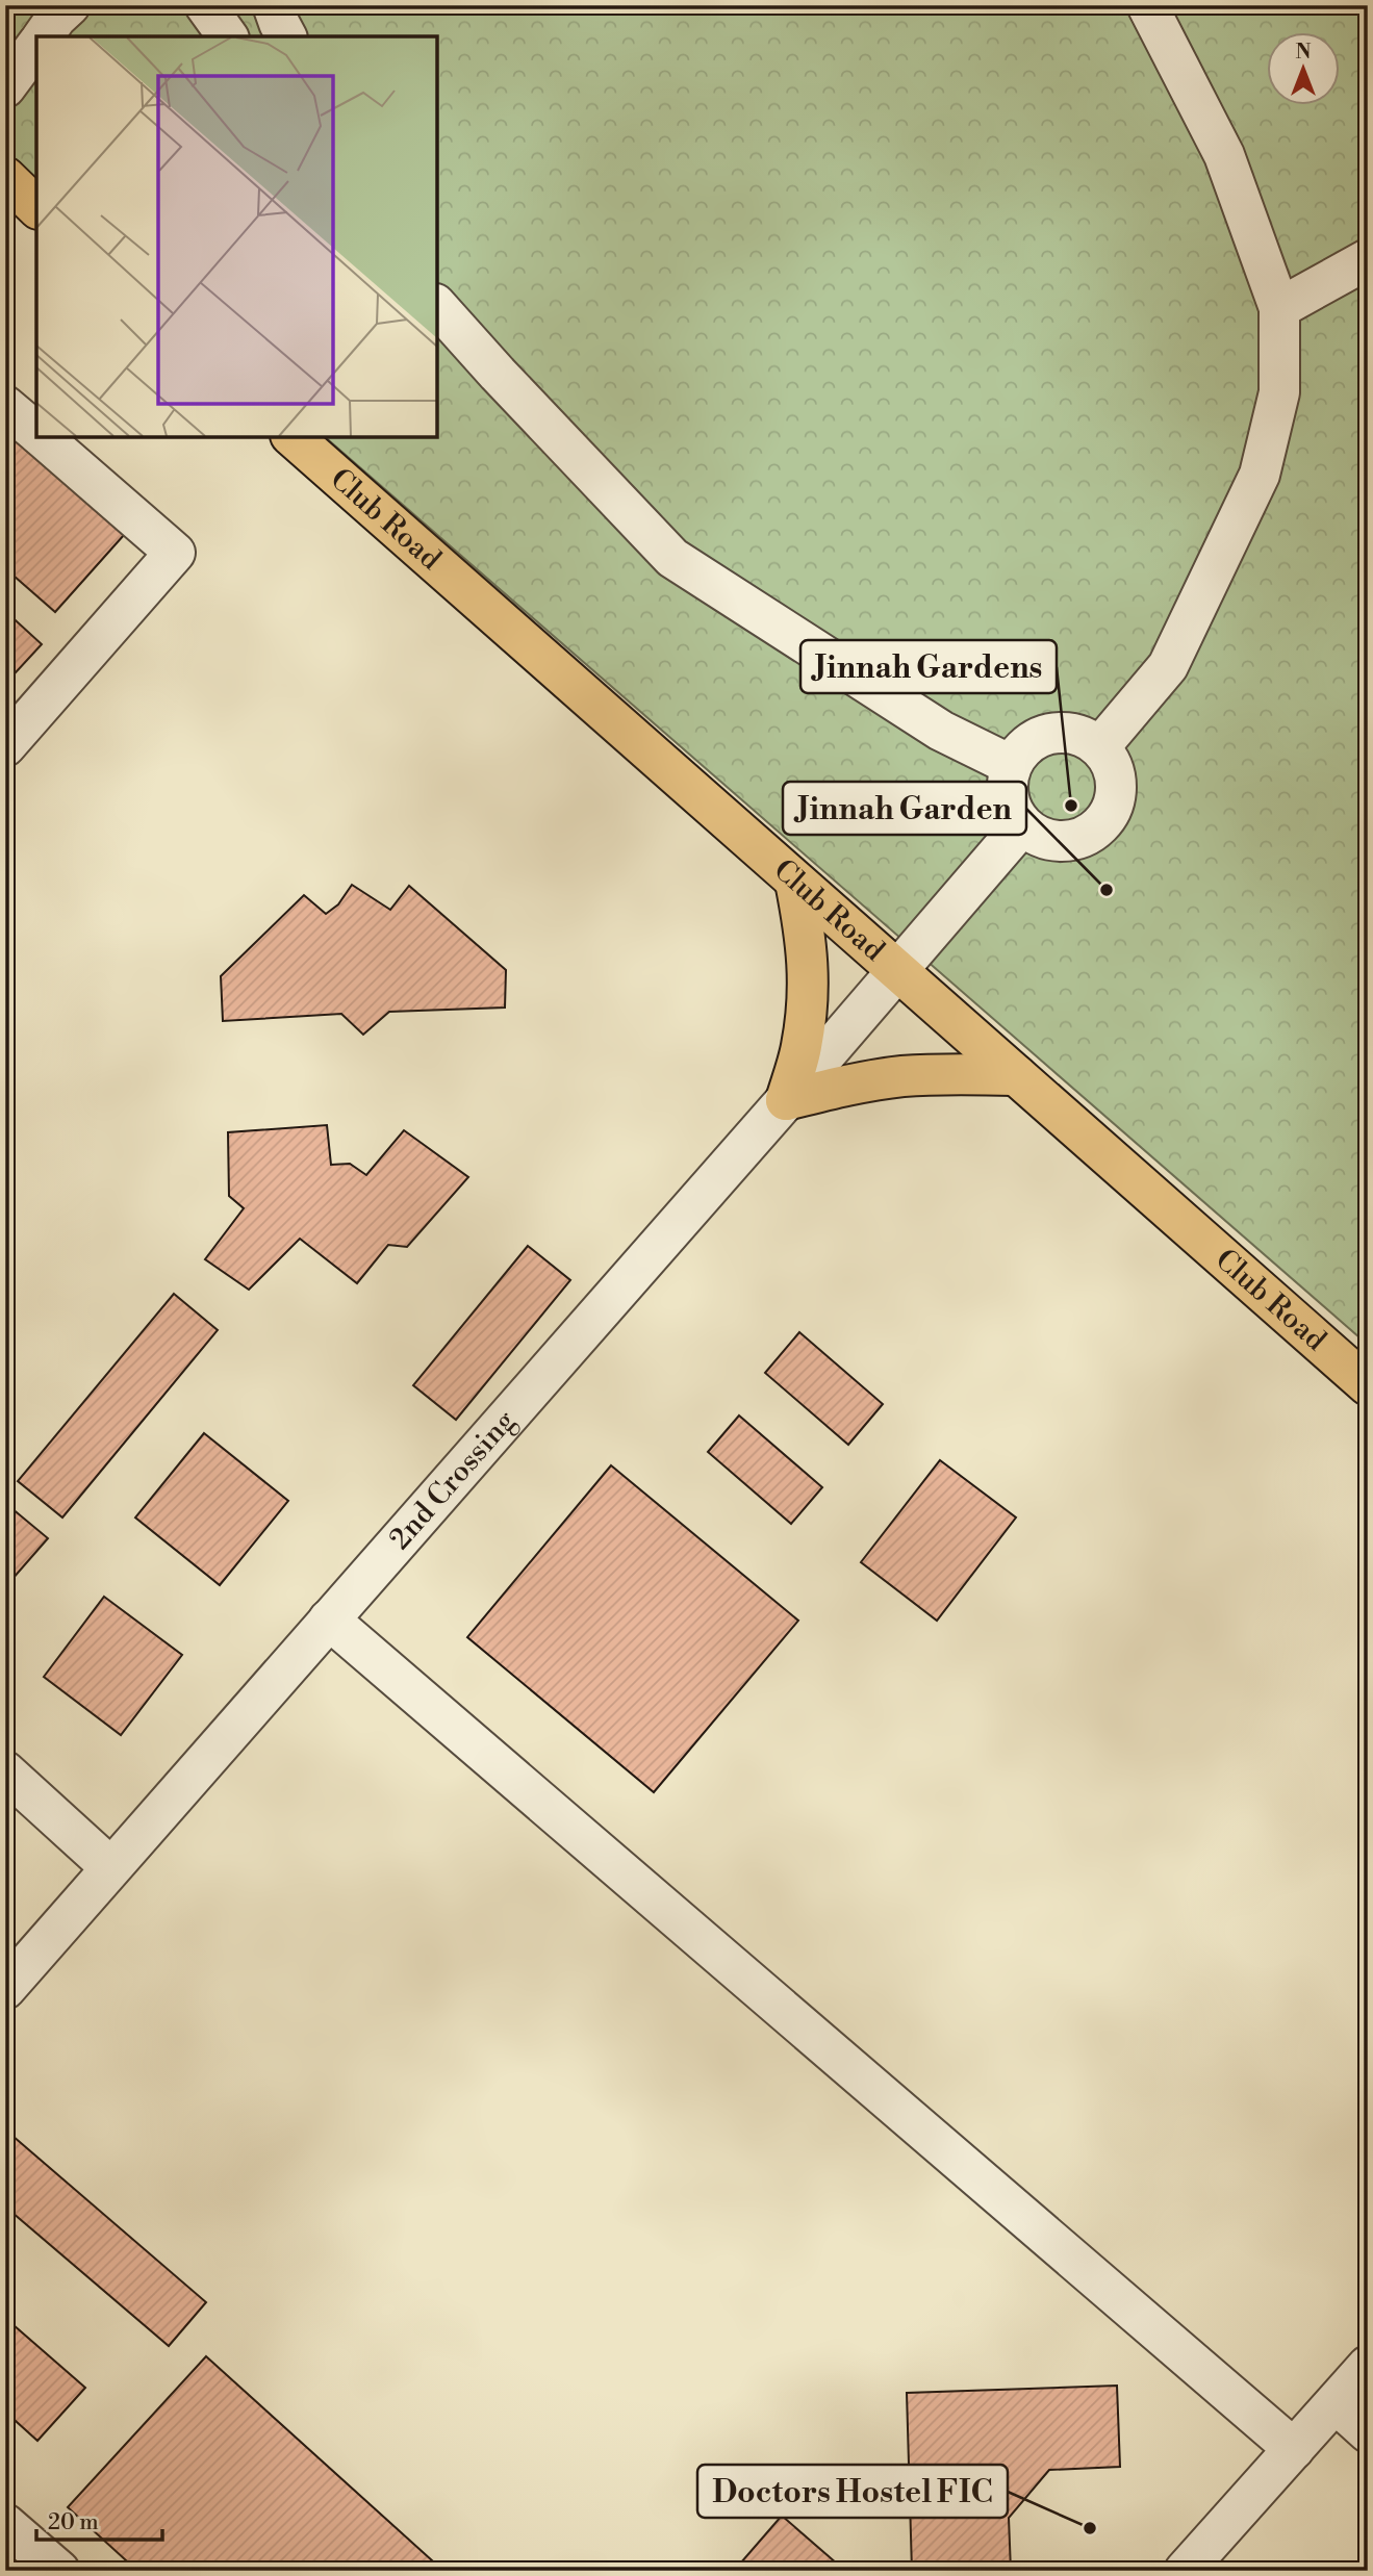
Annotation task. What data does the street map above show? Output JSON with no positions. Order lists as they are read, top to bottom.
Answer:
{
  "streets": {
    "main road": ["Club Road"],
    "street": ["2nd Crossing"]
  },
  "crossings": [
    ["Club Road", "2nd Crossing"]
  ],
  "places": ["Jinnah Gardens", "Jinnah Garden", "Doctors Hostel FIC"],
  "scale_bar": "20 m",
  "north": "top"
}
